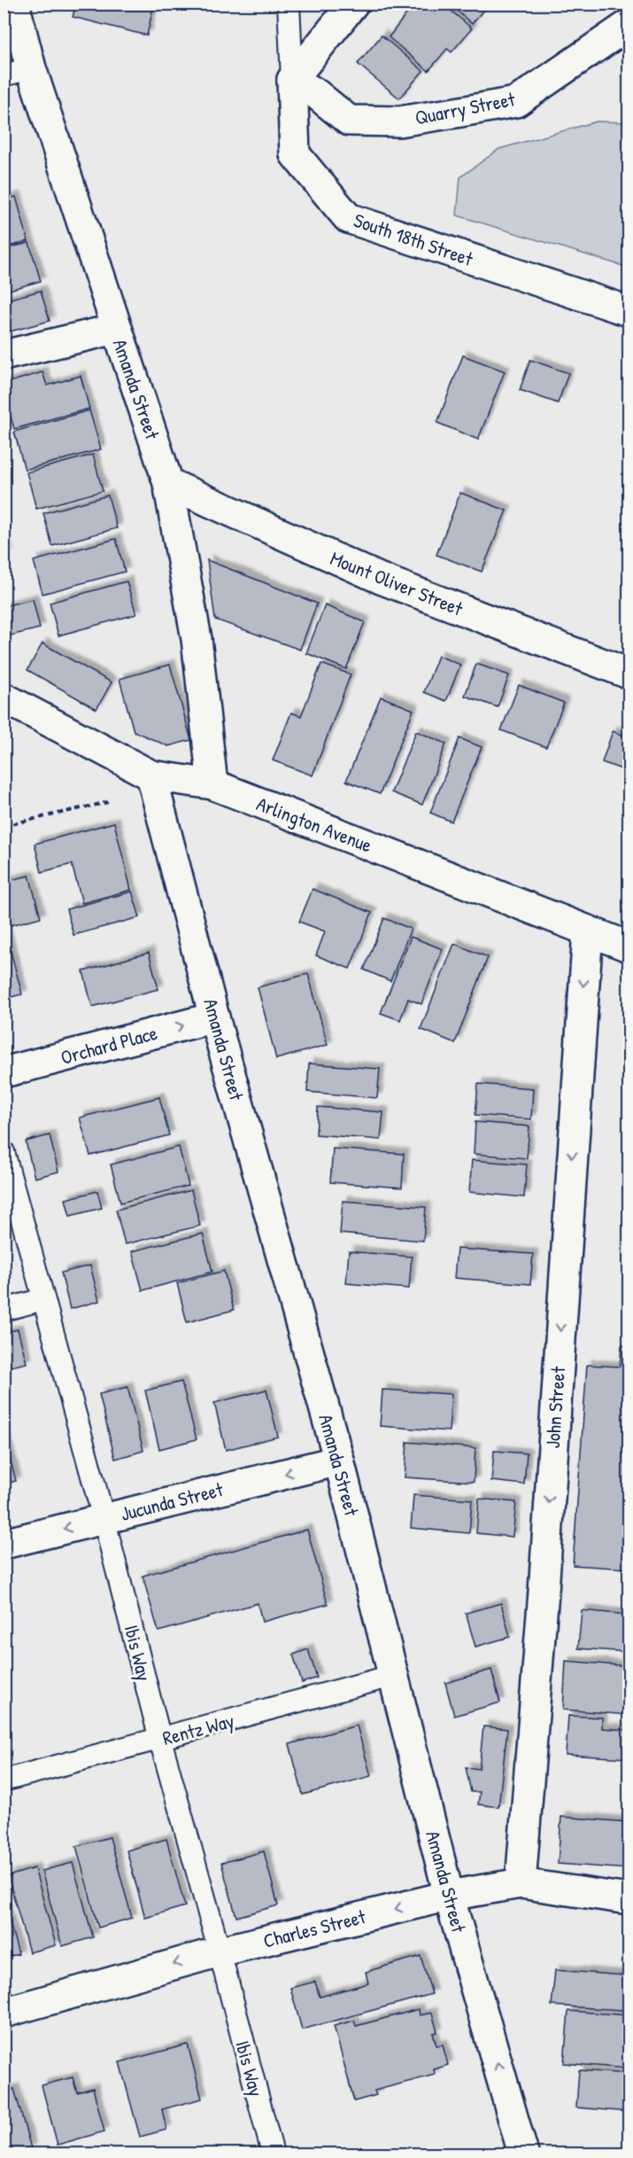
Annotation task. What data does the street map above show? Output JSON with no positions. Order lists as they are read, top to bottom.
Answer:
{
  "streets": {
    "street": [
      "Quarry Street",
      "South 18th Street",
      "Amanda Street",
      "Mount Oliver Street",
      "Arlington Avenue",
      "Orchard Place",
      "John Street",
      "Jucunda Street",
      "Charles Street"
    ],
    "lane": ["Ibis Way", "Rentz Way"]
  },
  "crossings": [
    ["Quarry Street", "South 18th Street"],
    ["Amanda Street", "Mount Oliver Street"],
    ["Amanda Street", "Arlington Avenue"],
    ["Amanda Street", "Orchard Place"],
    ["Amanda Street", "Jucunda Street"],
    ["Amanda Street", "Rentz Way"],
    ["Amanda Street", "Charles Street"],
    ["Arlington Avenue", "John Street"],
    ["John Street", "Charles Street"],
    ["Jucunda Street", "Ibis Way"],
    ["Ibis Way", "Rentz Way"],
    ["Ibis Way", "Charles Street"]
  ],
  "one_way": [
    "Orchard Place",
    "John Street",
    "Jucunda Street",
    "Charles Street"
  ]
}
